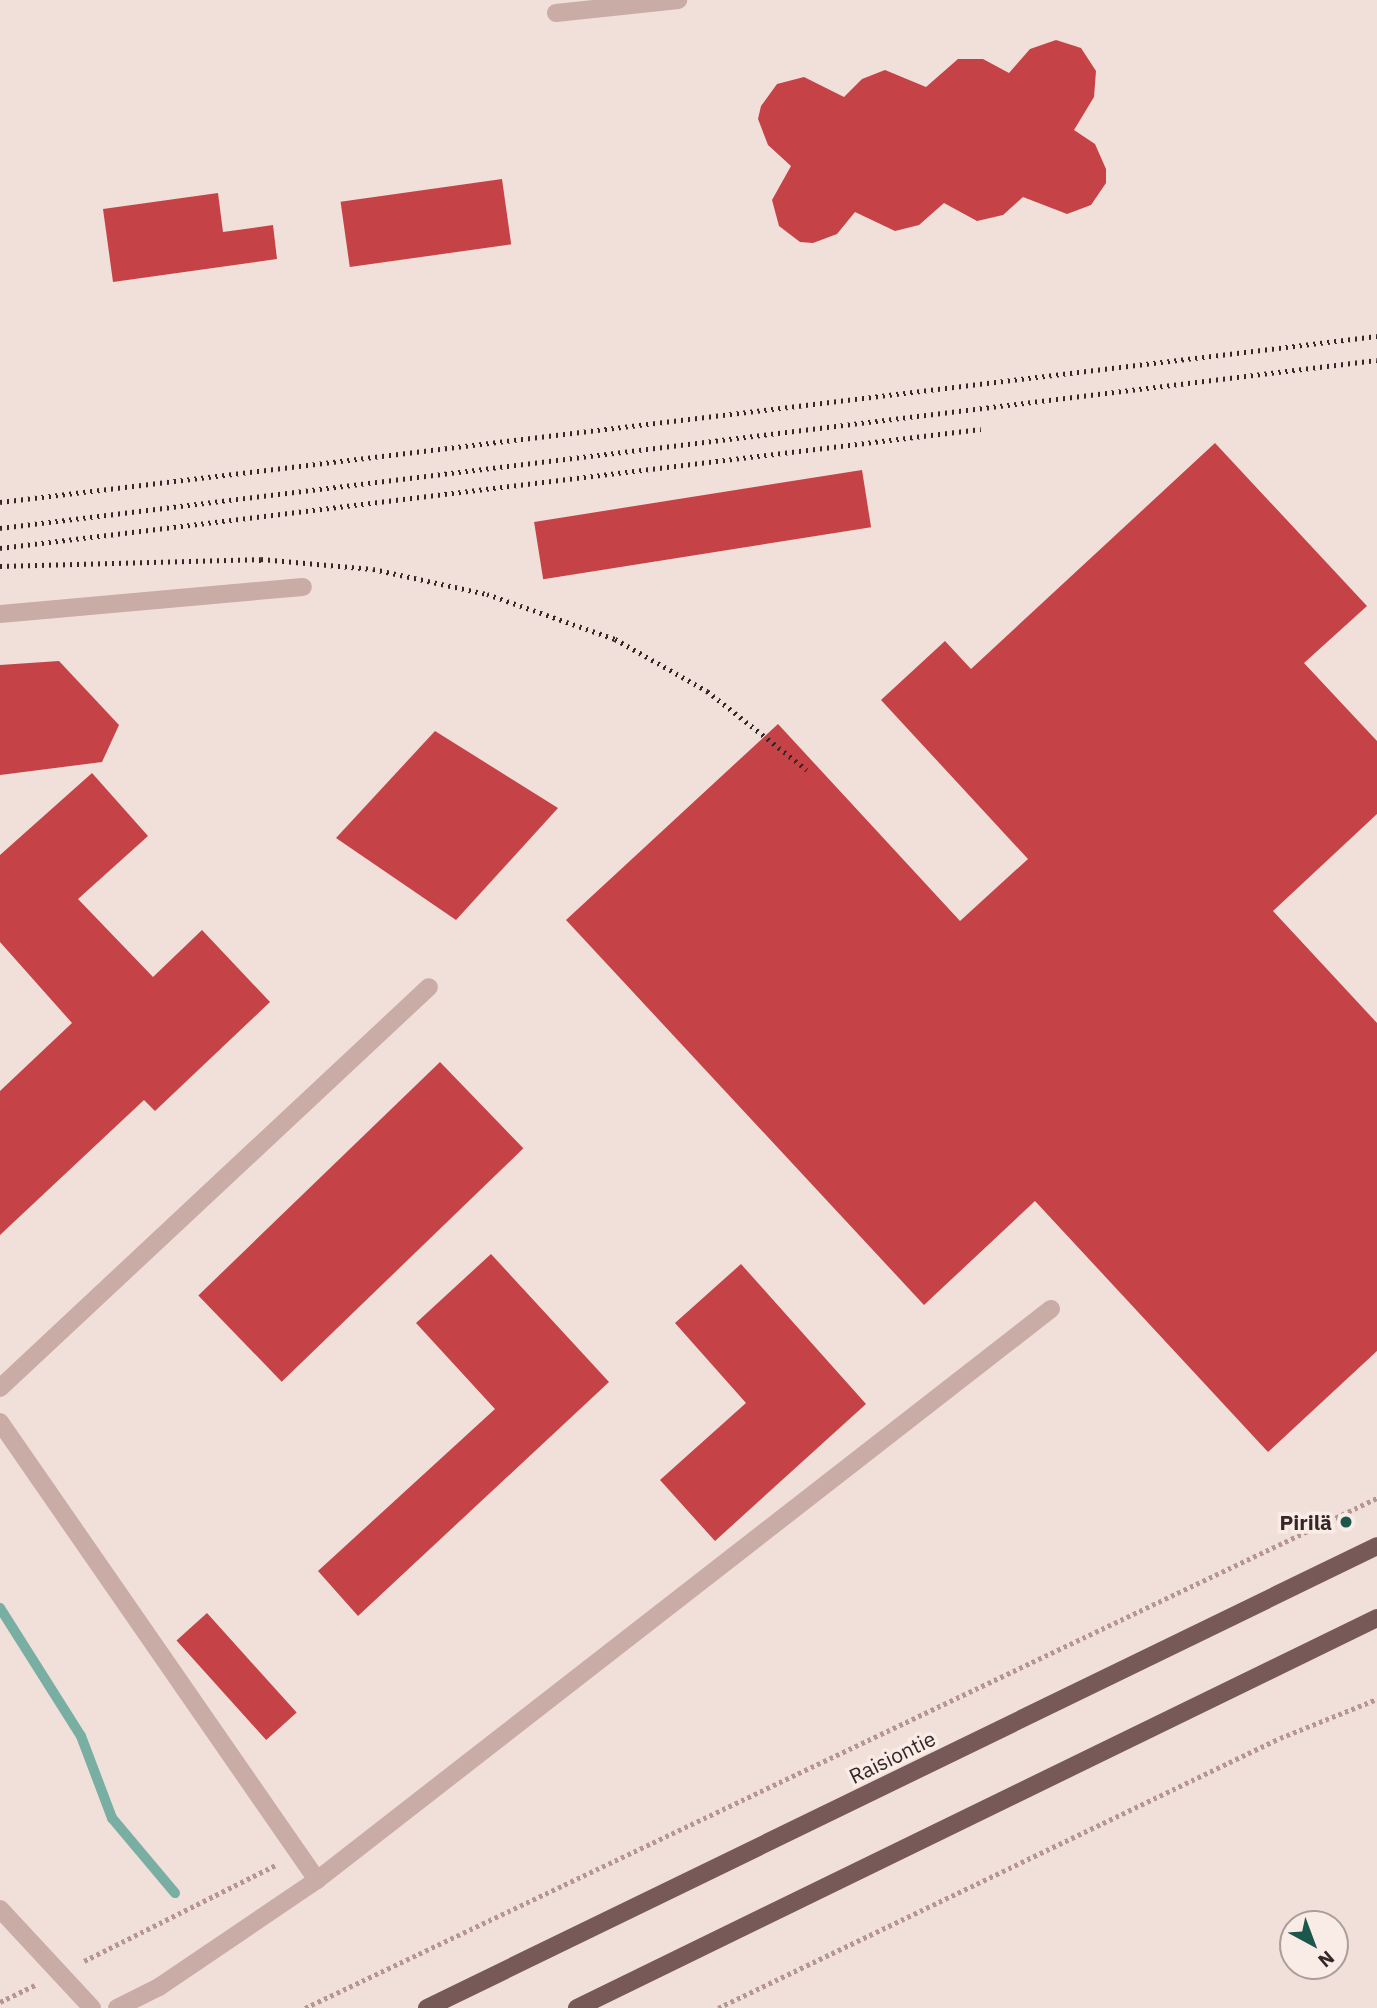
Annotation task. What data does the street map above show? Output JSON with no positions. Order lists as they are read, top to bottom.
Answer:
{
  "streets": {
    "main road": ["Raisiontie"]
  },
  "places": ["Pirilä"],
  "north": "bottom right"
}
